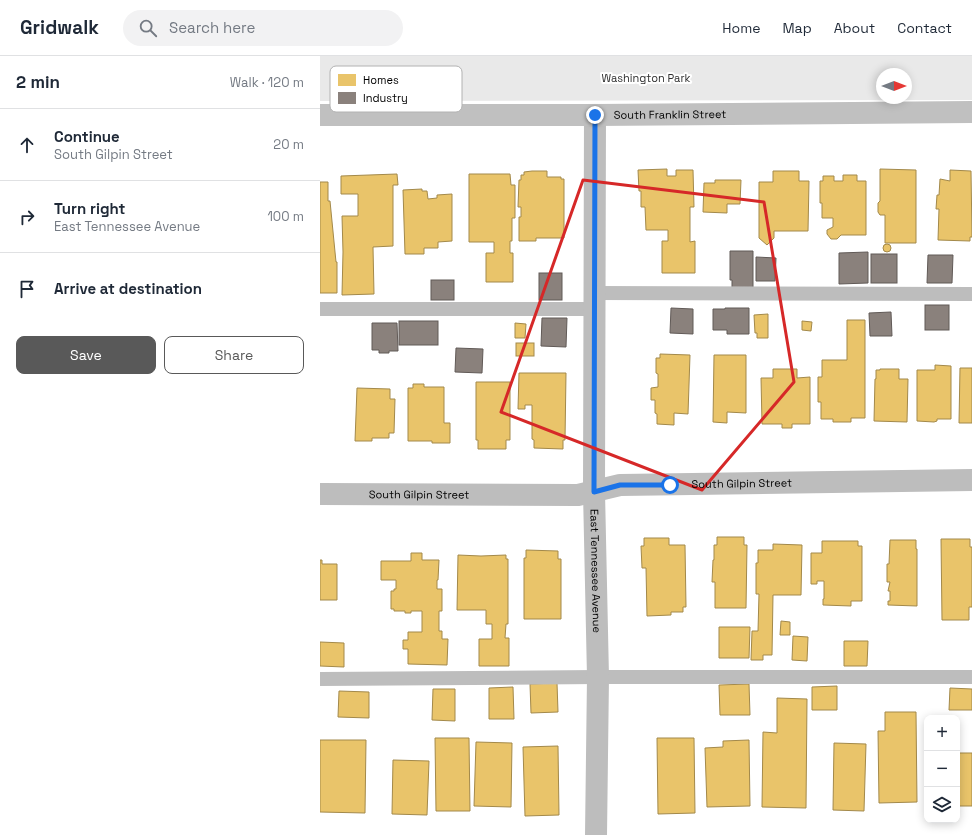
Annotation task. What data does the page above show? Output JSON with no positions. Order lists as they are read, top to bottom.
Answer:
{
  "streets": {
    "street": ["South Franklin Street", "South Gilpin Street", "East Tennessee Avenue"]
  },
  "crossings": [
    ["South Franklin Street", "East Tennessee Avenue"],
    ["South Gilpin Street", "East Tennessee Avenue"]
  ],
  "parks": ["Washington Park"],
  "legend": ["Homes", "Industry"],
  "north": "right",
  "page": {
    "header": "Gridwalk",
    "search": "Search here",
    "nav": [
      "Home",
      "Map",
      "About",
      "Contact"
    ],
    "heading": ["2 min", "Walk · 120 m"],
    "list": [
      ["Continue", "South Gilpin Street", "20 m"],
      ["Turn right", "East Tennessee Avenue", "100 m"],
      "Arrive at destination"
    ],
    "buttons": ["Save", "Share"],
    "map_buttons": ["+", "−"]
  }
}
